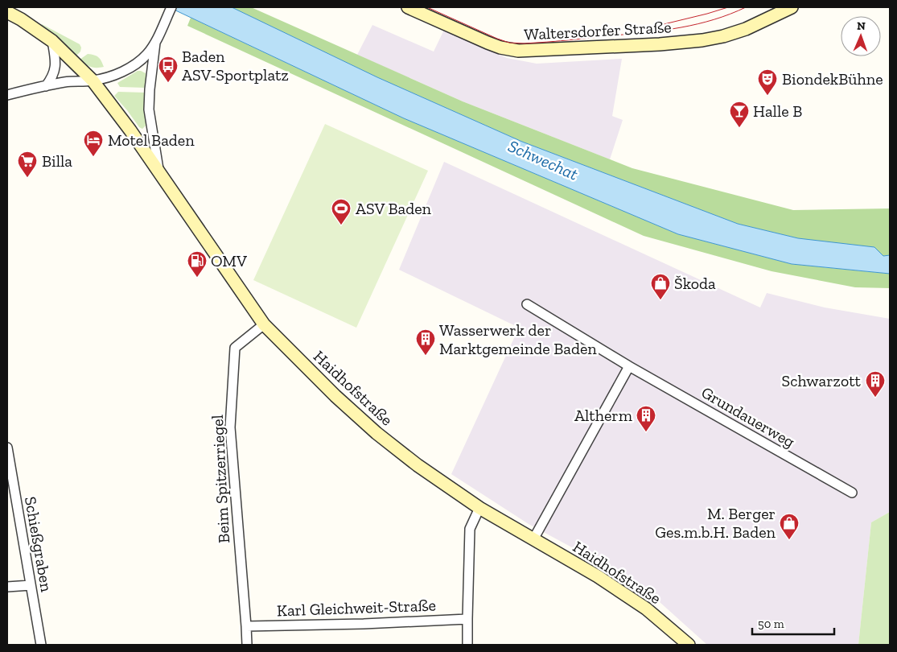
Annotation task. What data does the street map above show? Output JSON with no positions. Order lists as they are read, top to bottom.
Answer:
{
  "streets": {
    "main road": ["Waltersdorfer Straße", "Haidhofstraße"],
    "street": [
      "Grundauerweg",
      "Beim Spitzerriegel",
      "Schießgraben",
      "Karl Gleichweit-Straße"
    ]
  },
  "crossings": [
    ["Haidhofstraße", "Beim Spitzerriegel"],
    ["Beim Spitzerriegel", "Karl Gleichweit-Straße"]
  ],
  "water": ["Schwechat"],
  "places": {
    "bus stop": ["Baden ASV-Sportplatz"],
    "theatre": ["BiondekBühne"],
    "bar": ["Halle B"],
    "hotel": ["Motel Baden"],
    "supermarket": ["Billa"],
    "sports": ["ASV Baden"],
    "fuel station": ["OMV"],
    "shop": ["Škoda", "M. Berger Ges.m.b.H. Baden"],
    "building": ["Wasserwerk der Marktgemeinde Baden", "Schwarzott", "Altherm"]
  },
  "scale_bar": "50 m",
  "north": "top"
}
